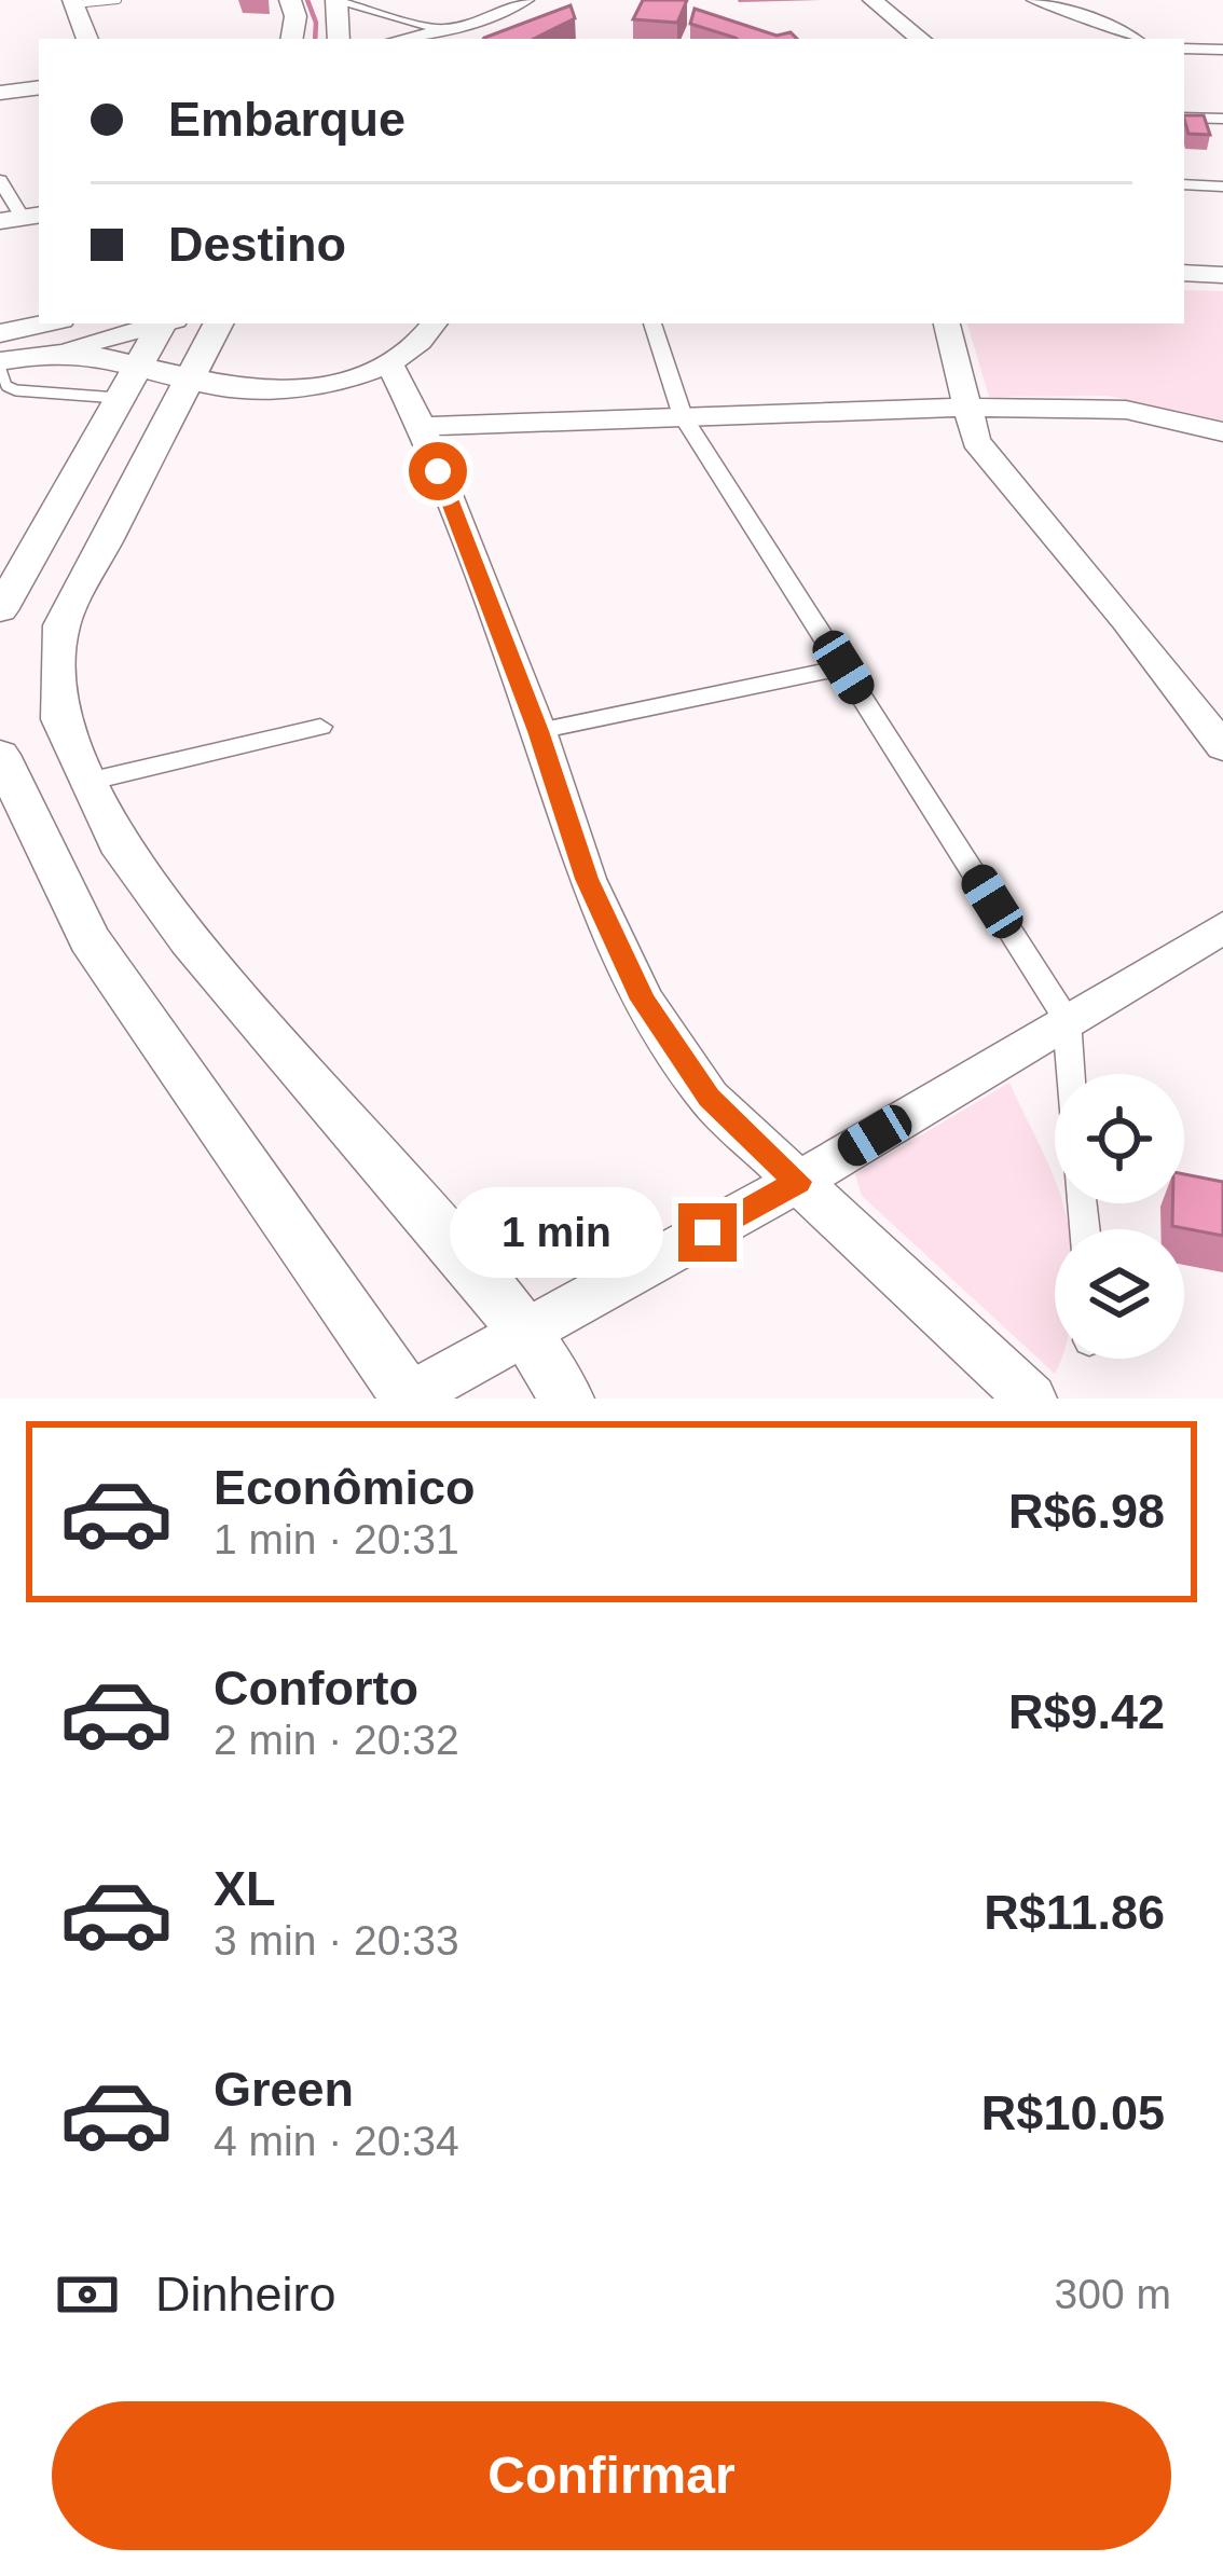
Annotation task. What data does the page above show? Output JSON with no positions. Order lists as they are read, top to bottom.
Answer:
{
  "page": {
    "banner": ["Embarque", "Destino"],
    "bubble": "1 min",
    "list": [
      {
        "name": "Econômico",
        "note": "1 min · 20:31",
        "value": "R$6.98"
      },
      {
        "name": "Conforto",
        "note": "2 min · 20:32",
        "value": "R$9.42"
      },
      {
        "name": "XL",
        "note": "3 min · 20:33",
        "value": "R$11.86"
      },
      {
        "name": "Green",
        "note": "4 min · 20:34",
        "value": "R$10.05"
      }
    ],
    "pay": ["Dinheiro", "300 m"],
    "buttons": "Confirmar"
  }
}
